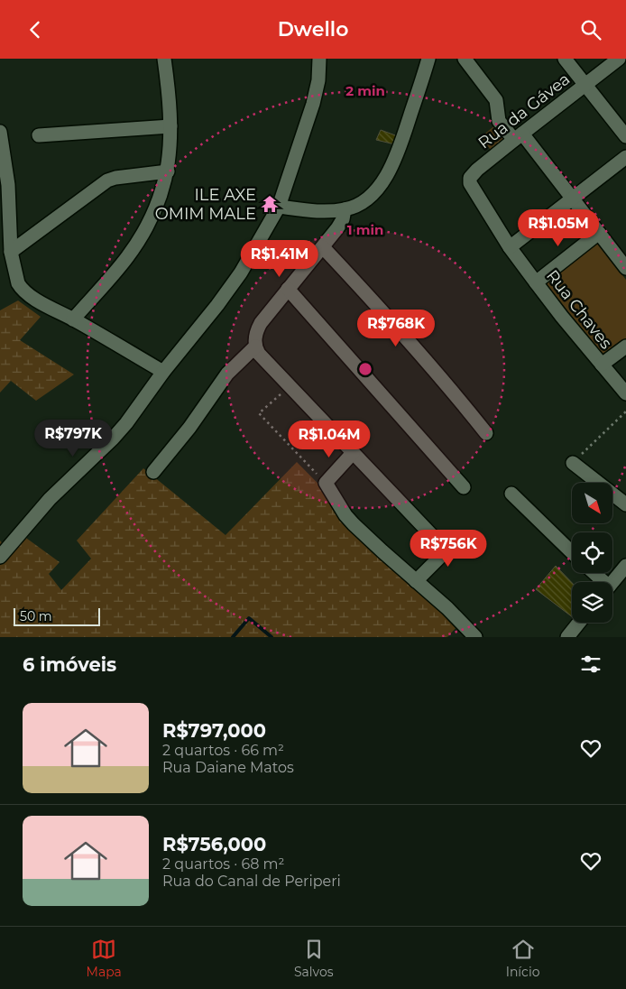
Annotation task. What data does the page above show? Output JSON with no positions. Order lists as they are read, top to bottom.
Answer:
{
  "streets": {
    "street": ["Rua da Gávea", "Rua Chaves"]
  },
  "crossings": [
    ["Rua da Gávea", "Rua Chaves"]
  ],
  "places": {
    "temple": ["ILE AXE OMIM MALE"]
  },
  "scale_bar": "50 m",
  "north": "bottom right",
  "page": {
    "header": "Dwello",
    "price": [
      "R$1.05M",
      "R$1.41M",
      "R$768K",
      "R$797K",
      "R$1.04M",
      "R$756K"
    ],
    "scale": "50 m",
    "heading": "6 imóveis",
    "list": [
      {
        "name": "R$797,000",
        "note": "2 quartos · 66 m² · Rua Daiane Matos"
      },
      {
        "name": "R$756,000",
        "note": "2 quartos · 68 m² · Rua do Canal de Periperi"
      }
    ],
    "tabs": ["Mapa", "Salvos", "Início"]
  },
  "rings": ["2 min", "1 min"]
}
